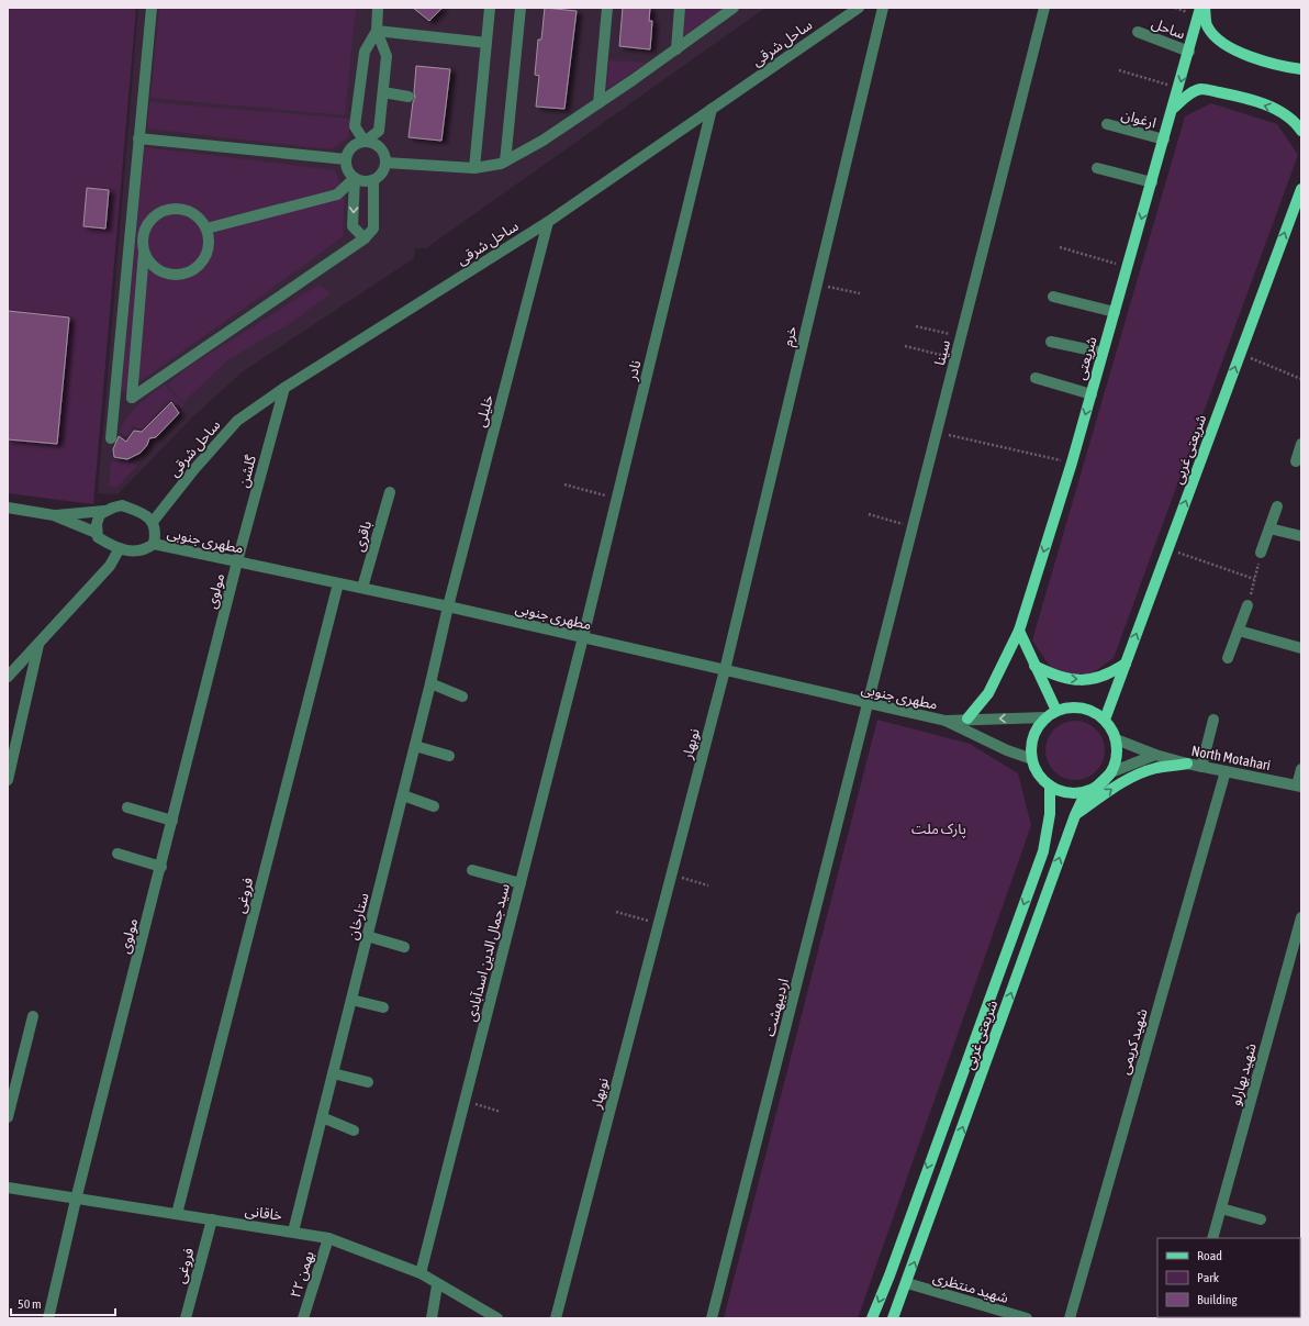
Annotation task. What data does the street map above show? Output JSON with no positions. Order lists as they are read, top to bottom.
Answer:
{
  "streets": {
    "main road": ["شریعتی", "شریعتی غربی"],
    "street": [
      "ساحل",
      "ساحل شرقی",
      "ارغوان",
      "خرم",
      "سینا",
      "نادر",
      "خلیلی",
      "گلشن",
      "باقری",
      "مطهری جنوبی",
      "مولوی",
      "نوبهار",
      "North Motahari",
      "فروغی",
      "ستارخان",
      "سید جمال الدین اسدآبادی",
      "اردیبهشت",
      "شهید کریمی",
      "شهید بهارلو",
      "خاقانی",
      "۲۲ بهمن",
      "شهید منتظری"
    ]
  },
  "crossings": [
    ["ساحل", "شریعتی"],
    ["ساحل شرقی", "نادر"],
    ["ساحل شرقی", "خلیلی"],
    ["ساحل شرقی", "گلشن"],
    ["ساحل شرقی", "مطهری جنوبی"],
    ["ارغوان", "شریعتی"],
    ["خرم", "مطهری جنوبی"],
    ["خرم", "نوبهار"],
    ["سینا", "مطهری جنوبی"],
    ["سینا", "اردیبهشت"],
    ["نادر", "مطهری جنوبی"],
    ["نادر", "سید جمال الدین اسدآبادی"],
    ["خلیلی", "مطهری جنوبی"],
    ["خلیلی", "ستارخان"],
    ["شریعتی غربی", "North Motahari"],
    ["شریعتی غربی", "شهید منتظری"],
    ["گلشن", "مطهری جنوبی"],
    ["گلشن", "مولوی"],
    ["باقری", "مطهری جنوبی"],
    ["مطهری جنوبی", "مولوی"],
    ["مطهری جنوبی", "نوبهار"],
    ["مطهری جنوبی", "فروغی"],
    ["مطهری جنوبی", "ستارخان"],
    ["مطهری جنوبی", "سید جمال الدین اسدآبادی"],
    ["مطهری جنوبی", "اردیبهشت"],
    ["مولوی", "خاقانی"],
    ["North Motahari", "شهید کریمی"],
    ["فروغی", "خاقانی"],
    ["ستارخان", "خاقانی"],
    ["سید جمال الدین اسدآبادی", "خاقانی"],
    ["خاقانی", "۲۲ بهمن"]
  ],
  "one_way": ["شریعتی"],
  "parks": ["پارک ملت"],
  "legend": ["Road", "Park", "Building"],
  "scale_bar": "50 m"
}
